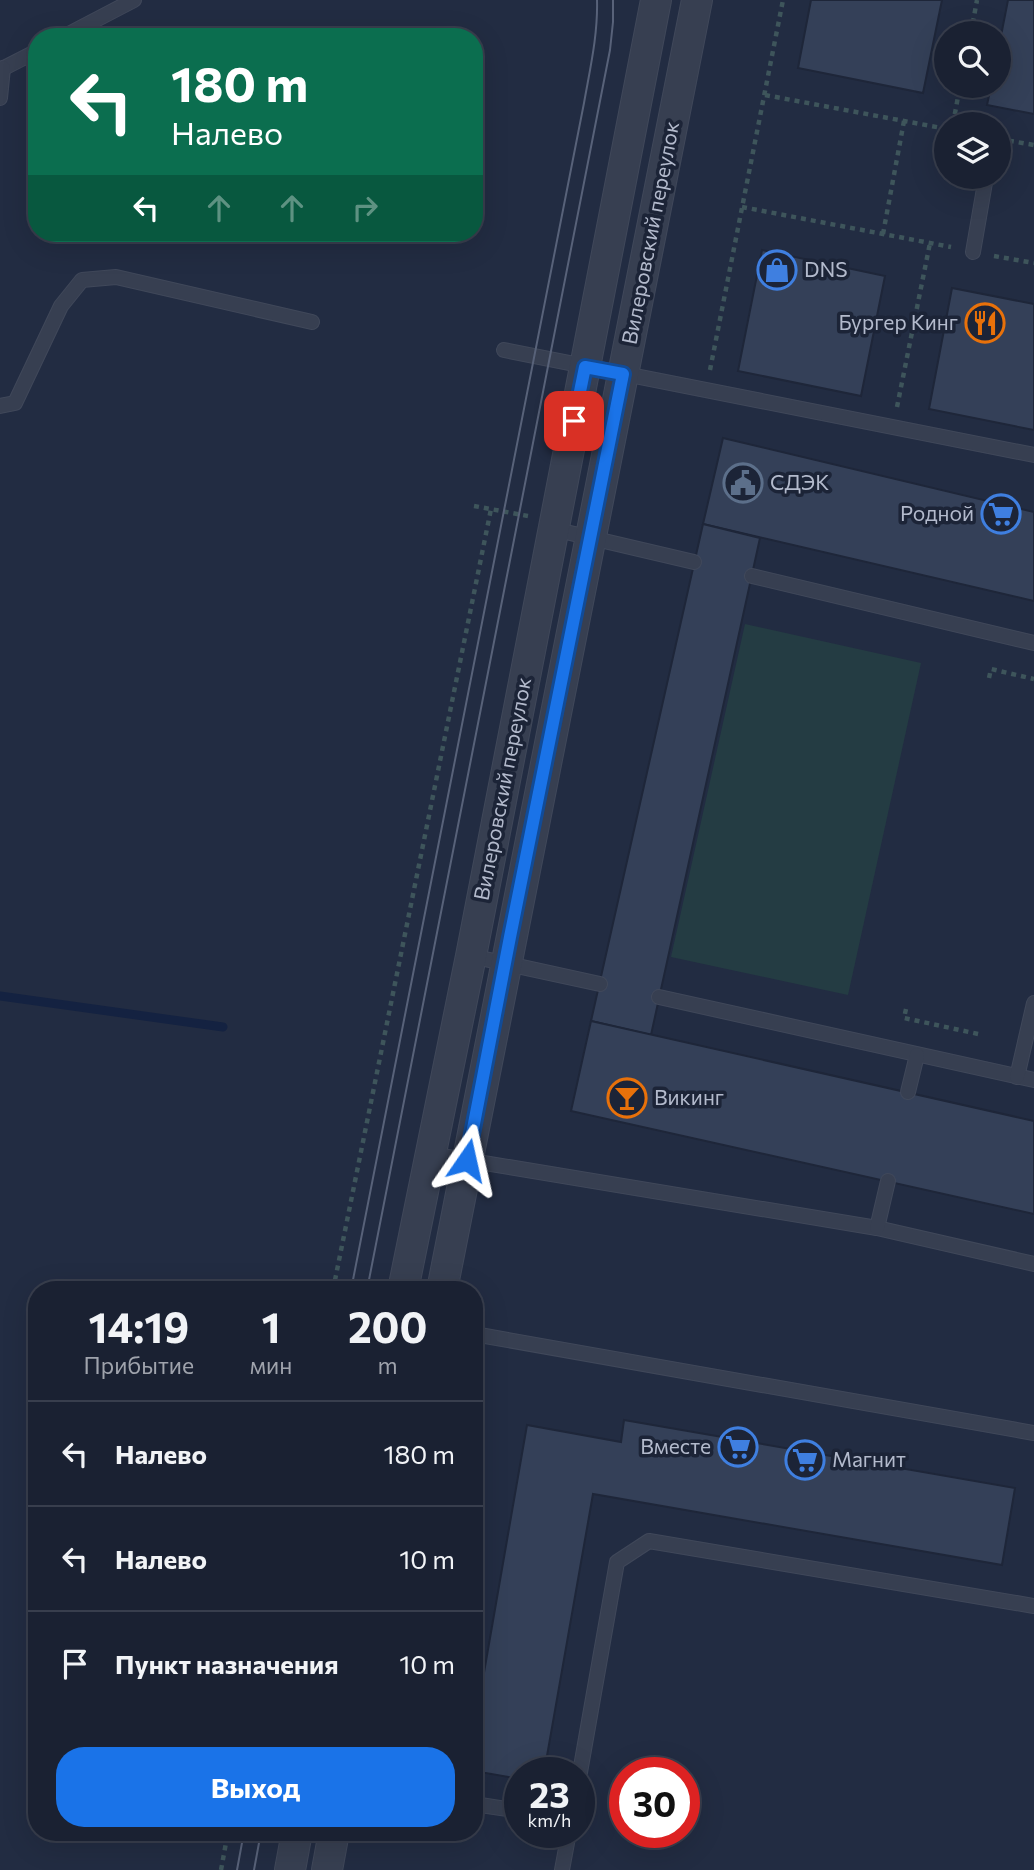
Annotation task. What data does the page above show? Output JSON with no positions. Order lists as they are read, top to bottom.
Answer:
{
  "streets": {
    "street": ["Вилеровский переулок"]
  },
  "places": {
    "shop": ["DNS"],
    "restaurant": ["Бургер Кинг"],
    "public building": ["СДЭК"],
    "supermarket": ["Родной", "Вместе", "Магнит"],
    "bar": ["Викинг"]
  },
  "page": {
    "turn": ["180 m", "Налево"],
    "eta": [
      "14:19",
      "Прибытие",
      "1",
      "мин",
      "200",
      "m"
    ],
    "list": [
      {
        "name": "Налево",
        "value": "180 m"
      },
      {
        "name": "Налево",
        "value": "10 m"
      },
      {
        "name": "Пункт назначения",
        "value": "10 m"
      }
    ],
    "buttons": "Выход",
    "speed": "23 km/h",
    "limit": "30"
  }
}
